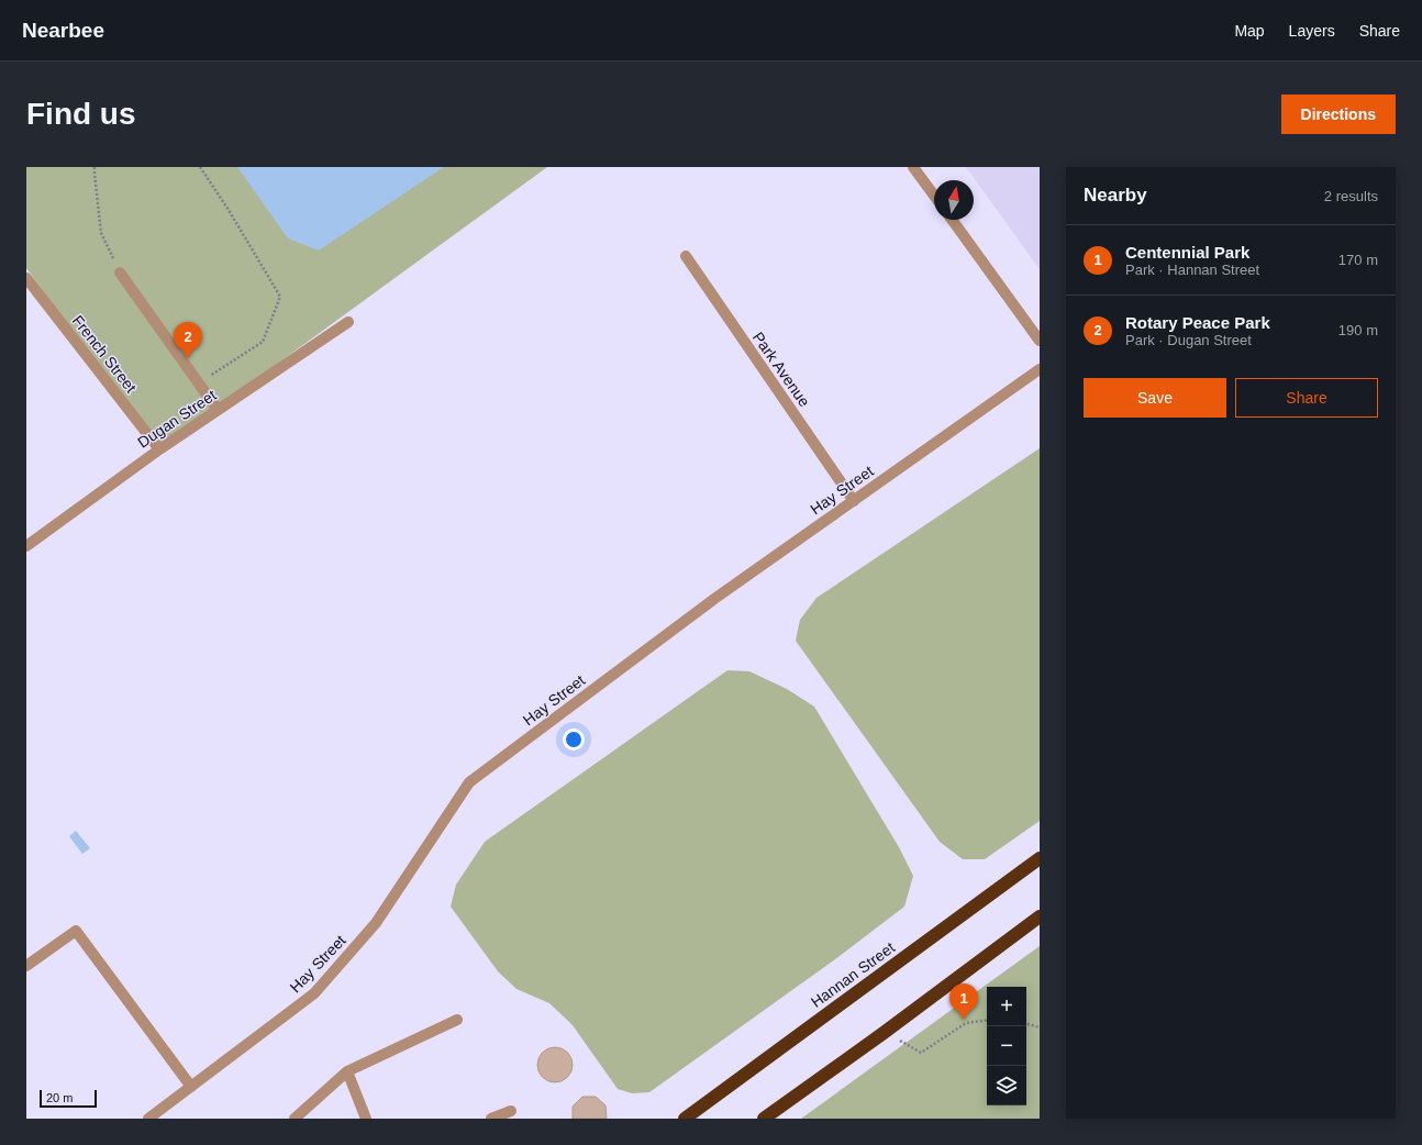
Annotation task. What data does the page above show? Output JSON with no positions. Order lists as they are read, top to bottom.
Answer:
{
  "streets": {
    "highway": ["Hannan Street"],
    "street": [
      "French Street",
      "Park Avenue",
      "Dugan Street",
      "Hay Street"
    ]
  },
  "crossings": [
    ["French Street", "Dugan Street"],
    ["Park Avenue", "Hay Street"]
  ],
  "scale_bar": "20 m",
  "north": "top",
  "page": {
    "header": "Nearbee",
    "nav": ["Map", "Layers", "Share"],
    "buttons": [
      "Directions",
      ["Save", "Share"]
    ],
    "title": "Find us",
    "heading": ["Nearby", "2 results"],
    "list": [
      {
        "mark": "1",
        "name": "Centennial Park",
        "note": "Park · Hannan Street",
        "value": "170 m"
      },
      {
        "mark": "2",
        "name": "Rotary Peace Park",
        "note": "Park · Dugan Street",
        "value": "190 m"
      }
    ],
    "pins": ["2", "1"],
    "map_buttons": ["+", "−"],
    "scale": "20 m"
  }
}
